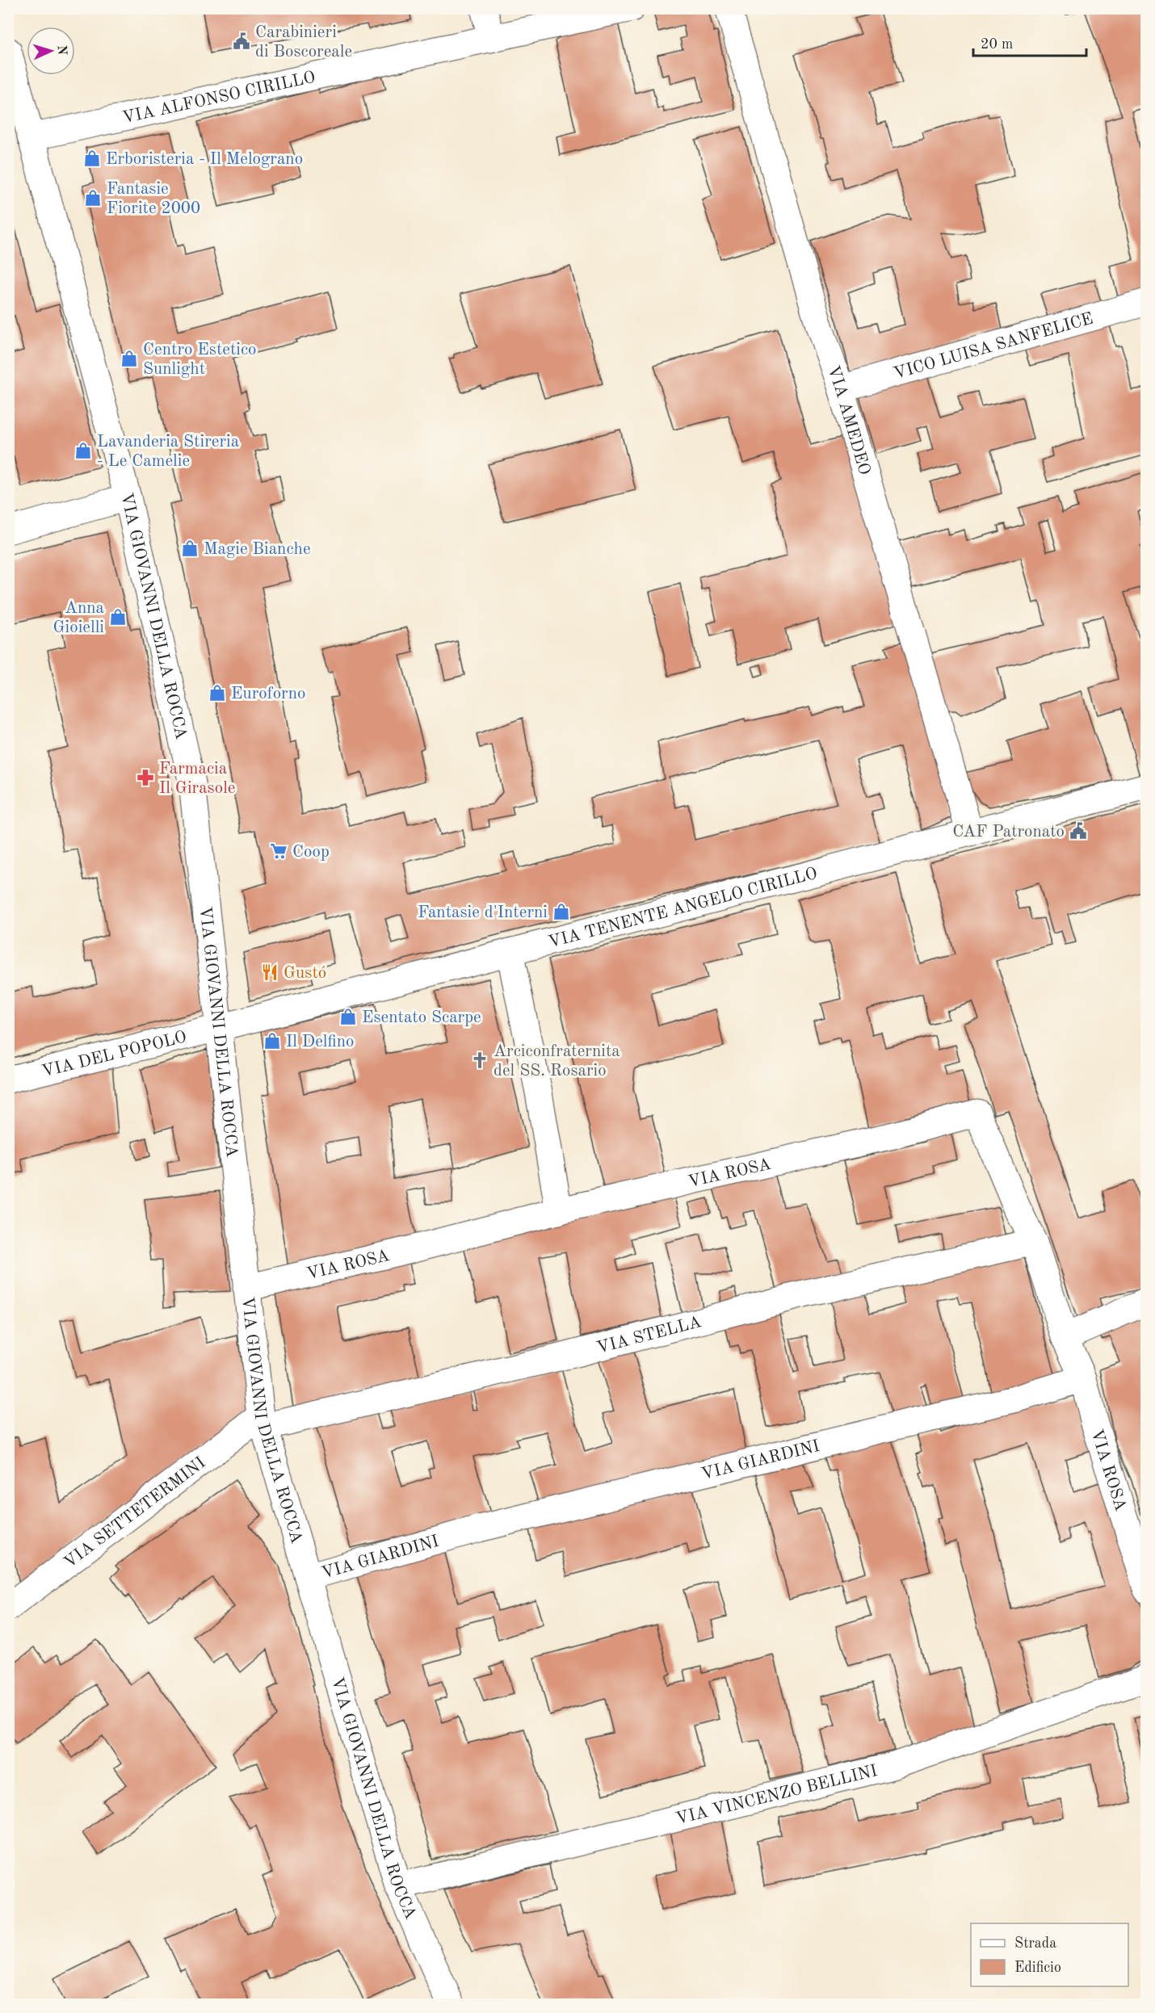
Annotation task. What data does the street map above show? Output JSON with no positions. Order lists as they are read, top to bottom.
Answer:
{
  "streets": {
    "street": [
      "VIA ALFONSO CIRILLO",
      "VICO LUISA SANFELICE",
      "VIA AMEDEO",
      "VIA GIOVANNI DELLA ROCCA",
      "VIA TENENTE ANGELO CIRILLO",
      "VIA DEL POPOLO",
      "VIA ROSA",
      "VIA STELLA",
      "VIA GIARDINI",
      "VIA SETTETERMINI",
      "VIA VINCENZO BELLINI"
    ]
  },
  "crossings": [
    ["VIA ALFONSO CIRILLO", "VIA GIOVANNI DELLA ROCCA"],
    ["VICO LUISA SANFELICE", "VIA AMEDEO"],
    ["VIA AMEDEO", "VIA TENENTE ANGELO CIRILLO"],
    ["VIA GIOVANNI DELLA ROCCA", "VIA TENENTE ANGELO CIRILLO"],
    ["VIA GIOVANNI DELLA ROCCA", "VIA DEL POPOLO"],
    ["VIA GIOVANNI DELLA ROCCA", "VIA ROSA"],
    ["VIA GIOVANNI DELLA ROCCA", "VIA STELLA"],
    ["VIA GIOVANNI DELLA ROCCA", "VIA GIARDINI"],
    ["VIA GIOVANNI DELLA ROCCA", "VIA SETTETERMINI"],
    ["VIA GIOVANNI DELLA ROCCA", "VIA VINCENZO BELLINI"],
    ["VIA TENENTE ANGELO CIRILLO", "VIA DEL POPOLO"],
    ["VIA ROSA", "VIA STELLA"],
    ["VIA ROSA", "VIA GIARDINI"],
    ["VIA STELLA", "VIA SETTETERMINI"]
  ],
  "places": {
    "public building": ["Carabinieri di Boscoreale", "CAF Patronato"],
    "shop": [
      "Erboristeria - Il Melograno",
      "Fantasie Fiorite 2000",
      "Centro Estetico Sunlight",
      "Lavanderia Stireria - Le Camelie",
      "Magie Bianche",
      "Anna Gioielli",
      "Euroforno",
      "Fantasie d'Interni",
      "Esentato Scarpe",
      "Il Delfino"
    ],
    "pharmacy": ["Farmacia Il Girasole"],
    "supermarket": ["Coop"],
    "restaurant": ["Gustó"],
    "church": ["Arciconfraternita del SS. Rosario"]
  },
  "legend": ["Strada", "Edificio"],
  "scale_bar": "20 m",
  "north": "right"
}
